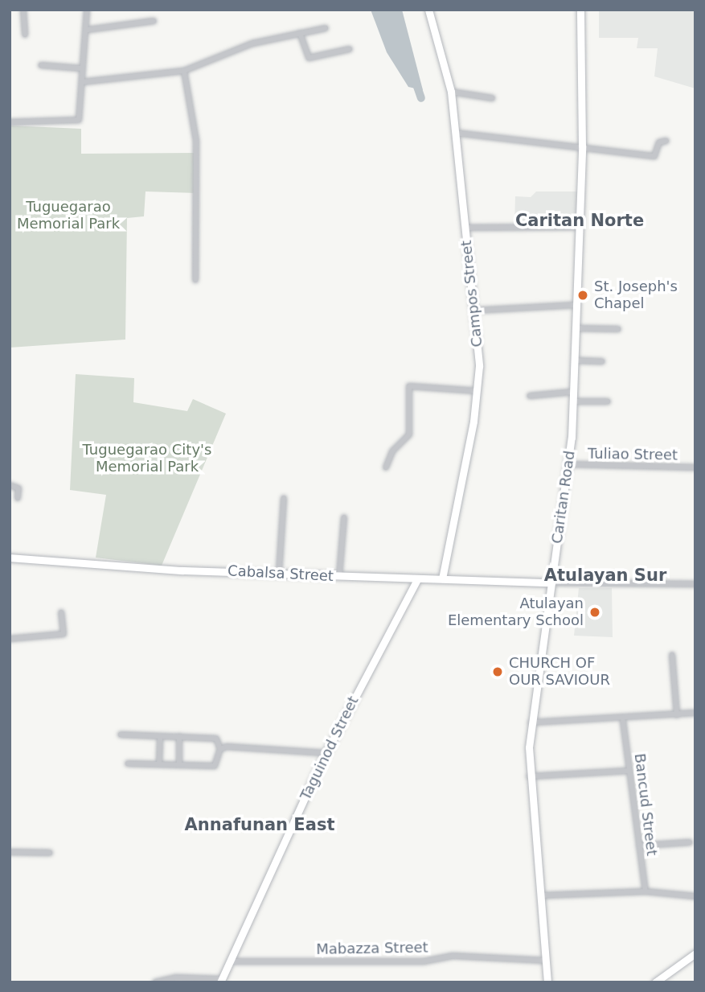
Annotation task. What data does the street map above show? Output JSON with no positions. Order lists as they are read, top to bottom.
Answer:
{
  "streets": {
    "street": [
      "Campos Street",
      "Tuliao Street",
      "Caritan Road",
      "Cabalsa Street",
      "Taguinod Street",
      "Bancud Street",
      "Mabazza Street"
    ]
  },
  "crossings": [
    ["Campos Street", "Cabalsa Street"],
    ["Tuliao Street", "Caritan Road"],
    ["Caritan Road", "Cabalsa Street"],
    ["Caritan Road", "Mabazza Street"],
    ["Cabalsa Street", "Taguinod Street"],
    ["Taguinod Street", "Mabazza Street"]
  ],
  "districts": ["Caritan Norte", "Atulayan Sur", "Annafunan East"],
  "parks": ["Tuguegarao Memorial Park", "Tuguegarao City's Memorial Park"],
  "places": ["St. Joseph's Chapel", "Atulayan Elementary School", "CHURCH OF OUR SAVIOUR"]
}
